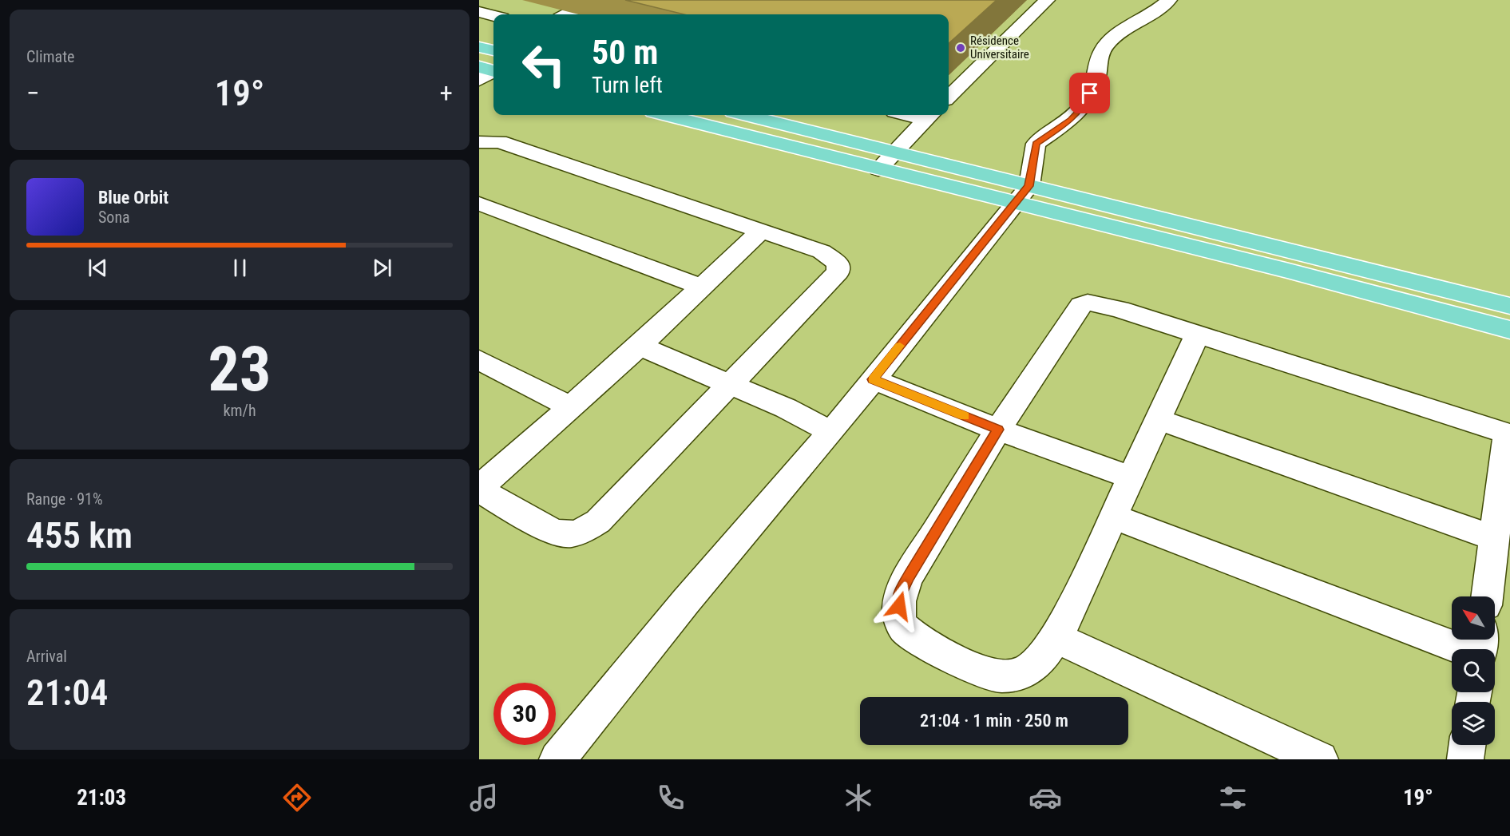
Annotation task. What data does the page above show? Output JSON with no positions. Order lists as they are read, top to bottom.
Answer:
{
  "places": ["Résidence Universitaire"],
  "north": "top left",
  "page": {
    "tile": [
      "Climate",
      ["23", "km/h"],
      ["Range · 91%", "455 km"],
      ["Arrival", "21:04"]
    ],
    "turn": ["50 m", "Turn left"],
    "heat": ["−", "19°", "+"],
    "song": ["Blue Orbit", "Sona"],
    "limit": "30",
    "trip": "21:04 · 1 min · 250 m",
    "tabs": ["21:03", "19°"]
  }
}
